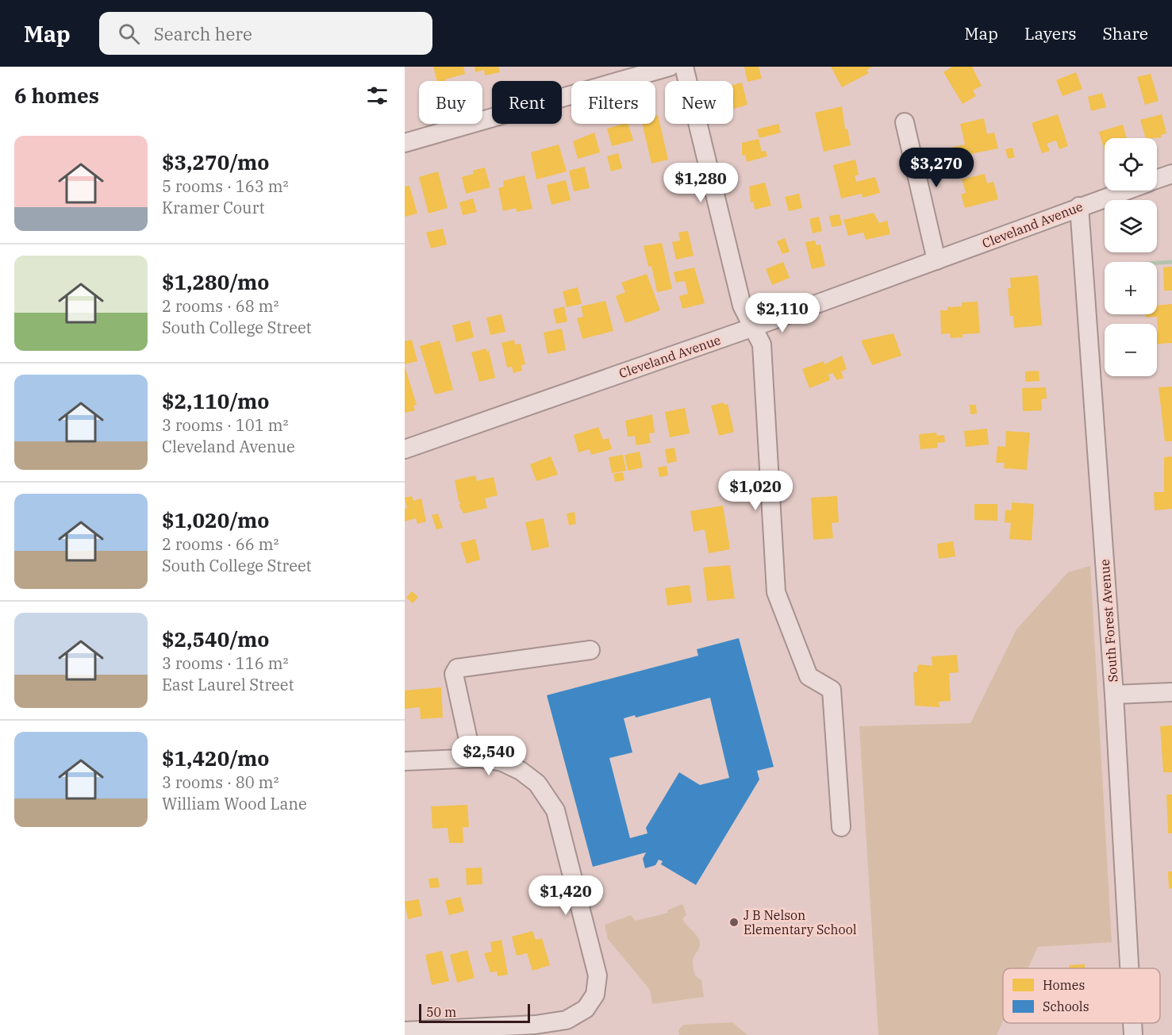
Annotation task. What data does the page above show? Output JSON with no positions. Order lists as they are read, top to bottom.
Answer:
{
  "streets": {
    "street": ["Cleveland Avenue", "South Forest Avenue"]
  },
  "crossings": [
    ["Cleveland Avenue", "South Forest Avenue"]
  ],
  "places": ["J B Nelson Elementary School"],
  "legend": ["Homes", "Schools"],
  "scale_bar": "50 m",
  "page": {
    "header": "Map",
    "search": "Search here",
    "nav": ["Map", "Layers", "Share"],
    "heading": "6 homes",
    "chip": [
      "Buy",
      "Rent",
      "Filters",
      "New"
    ],
    "list": [
      {
        "name": "$3,270/mo",
        "note": "5 rooms · 163 m² · Kramer Court"
      },
      {
        "name": "$1,280/mo",
        "note": "2 rooms · 68 m² · South College Street"
      },
      {
        "name": "$2,110/mo",
        "note": "3 rooms · 101 m² · Cleveland Avenue"
      },
      {
        "name": "$1,020/mo",
        "note": "2 rooms · 66 m² · South College Street"
      },
      {
        "name": "$2,540/mo",
        "note": "3 rooms · 116 m² · East Laurel Street"
      },
      {
        "name": "$1,420/mo",
        "note": "3 rooms · 80 m² · William Wood Lane"
      }
    ],
    "map_buttons": ["+", "−"],
    "price": [
      "$3,270",
      "$1,280",
      "$2,110",
      "$1,020",
      "$2,540",
      "$1,420"
    ],
    "scale": "50 m"
  }
}
